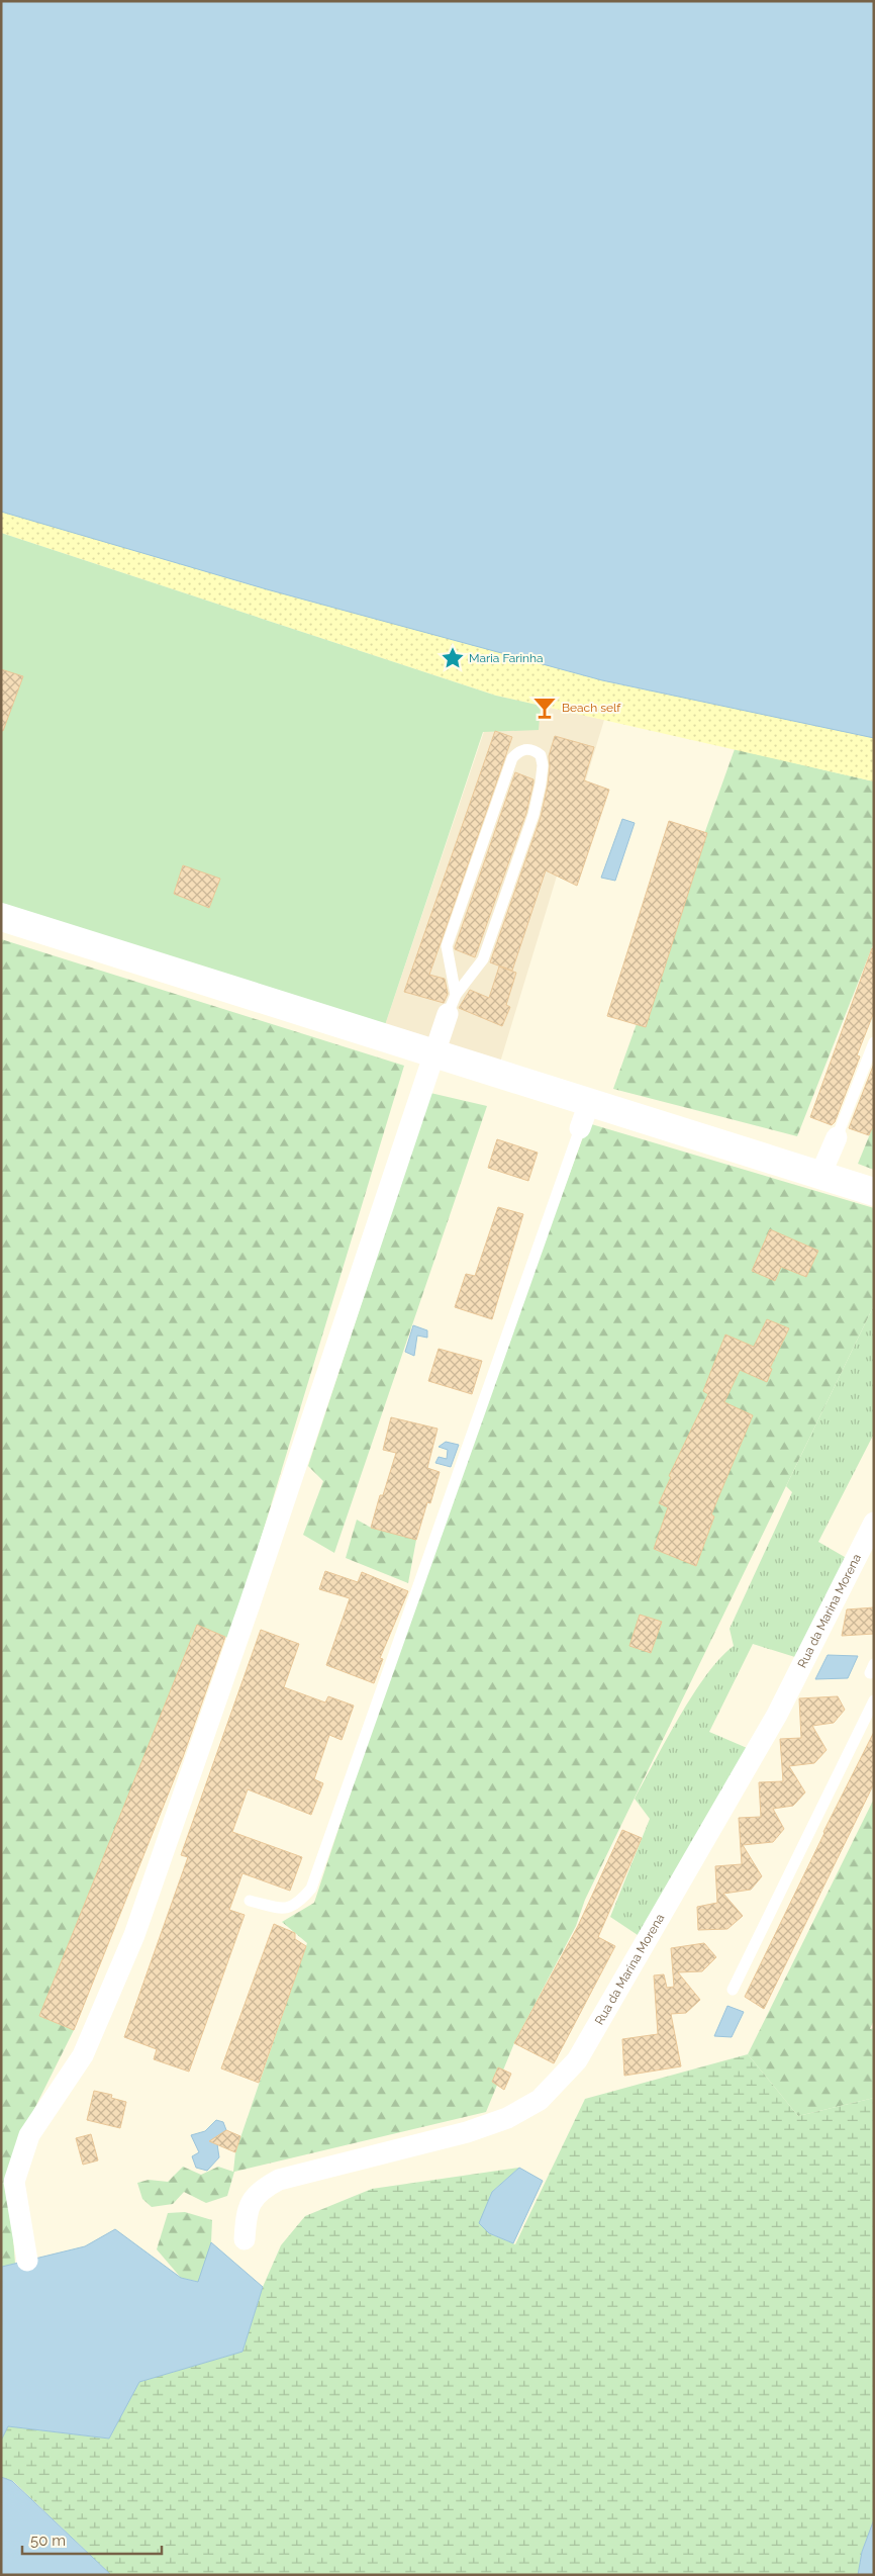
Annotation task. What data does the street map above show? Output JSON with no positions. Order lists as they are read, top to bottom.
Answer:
{
  "streets": {
    "street": ["Rua da Marina Morena"]
  },
  "places": {
    "place": ["Maria Farinha"],
    "bar": ["Beach self"]
  },
  "scale_bar": "50 m"
}
